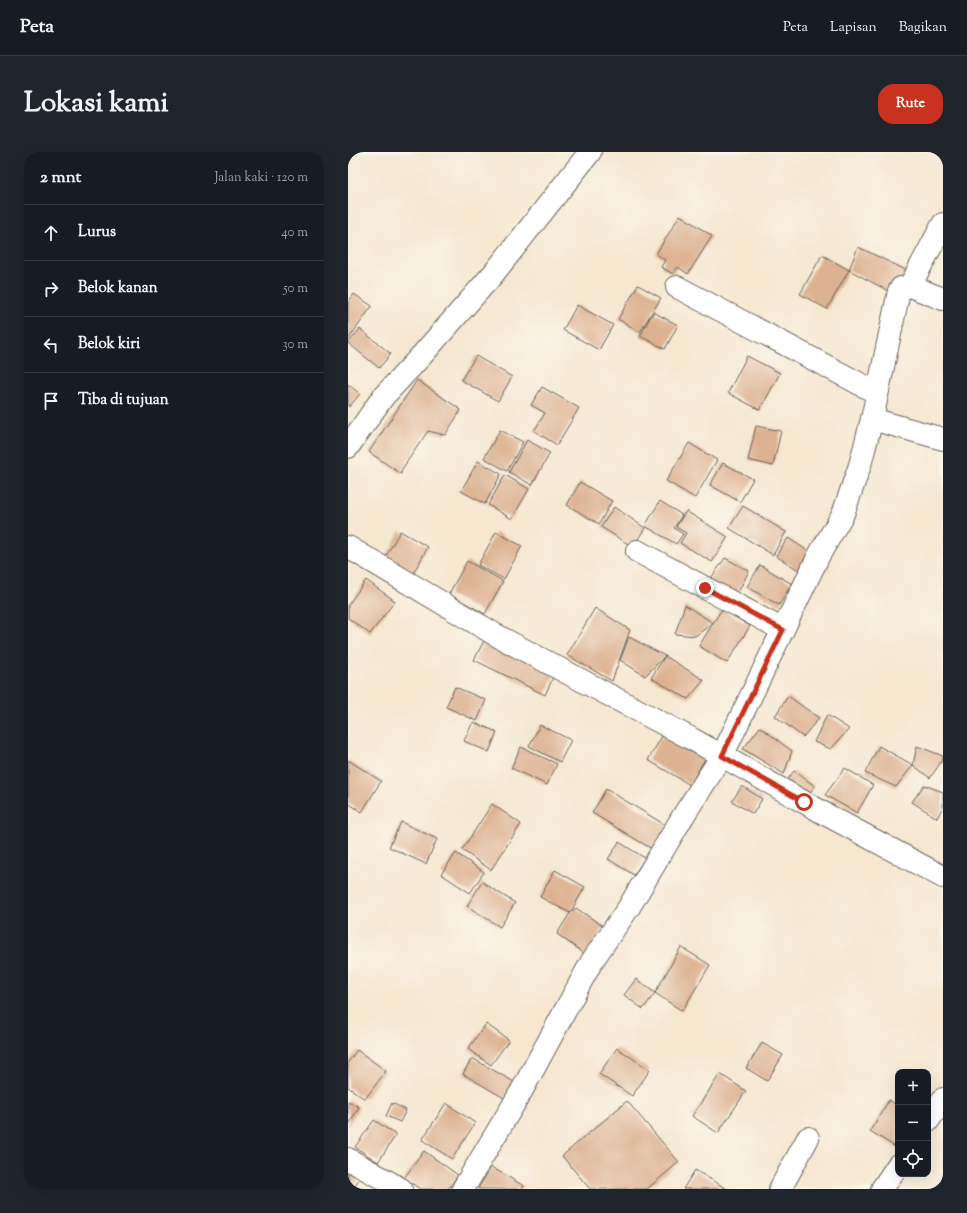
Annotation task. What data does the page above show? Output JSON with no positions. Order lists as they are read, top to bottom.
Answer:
{
  "page": {
    "header": "Peta",
    "nav": ["Peta", "Lapisan", "Bagikan"],
    "title": "Lokasi kami",
    "buttons": "Rute",
    "heading": ["2 mnt", "Jalan kaki · 120 m"],
    "list": [
      ["Lurus", "40 m"],
      ["Belok kanan", "50 m"],
      ["Belok kiri", "30 m"],
      "Tiba di tujuan"
    ],
    "map_buttons": ["+", "−"]
  }
}
